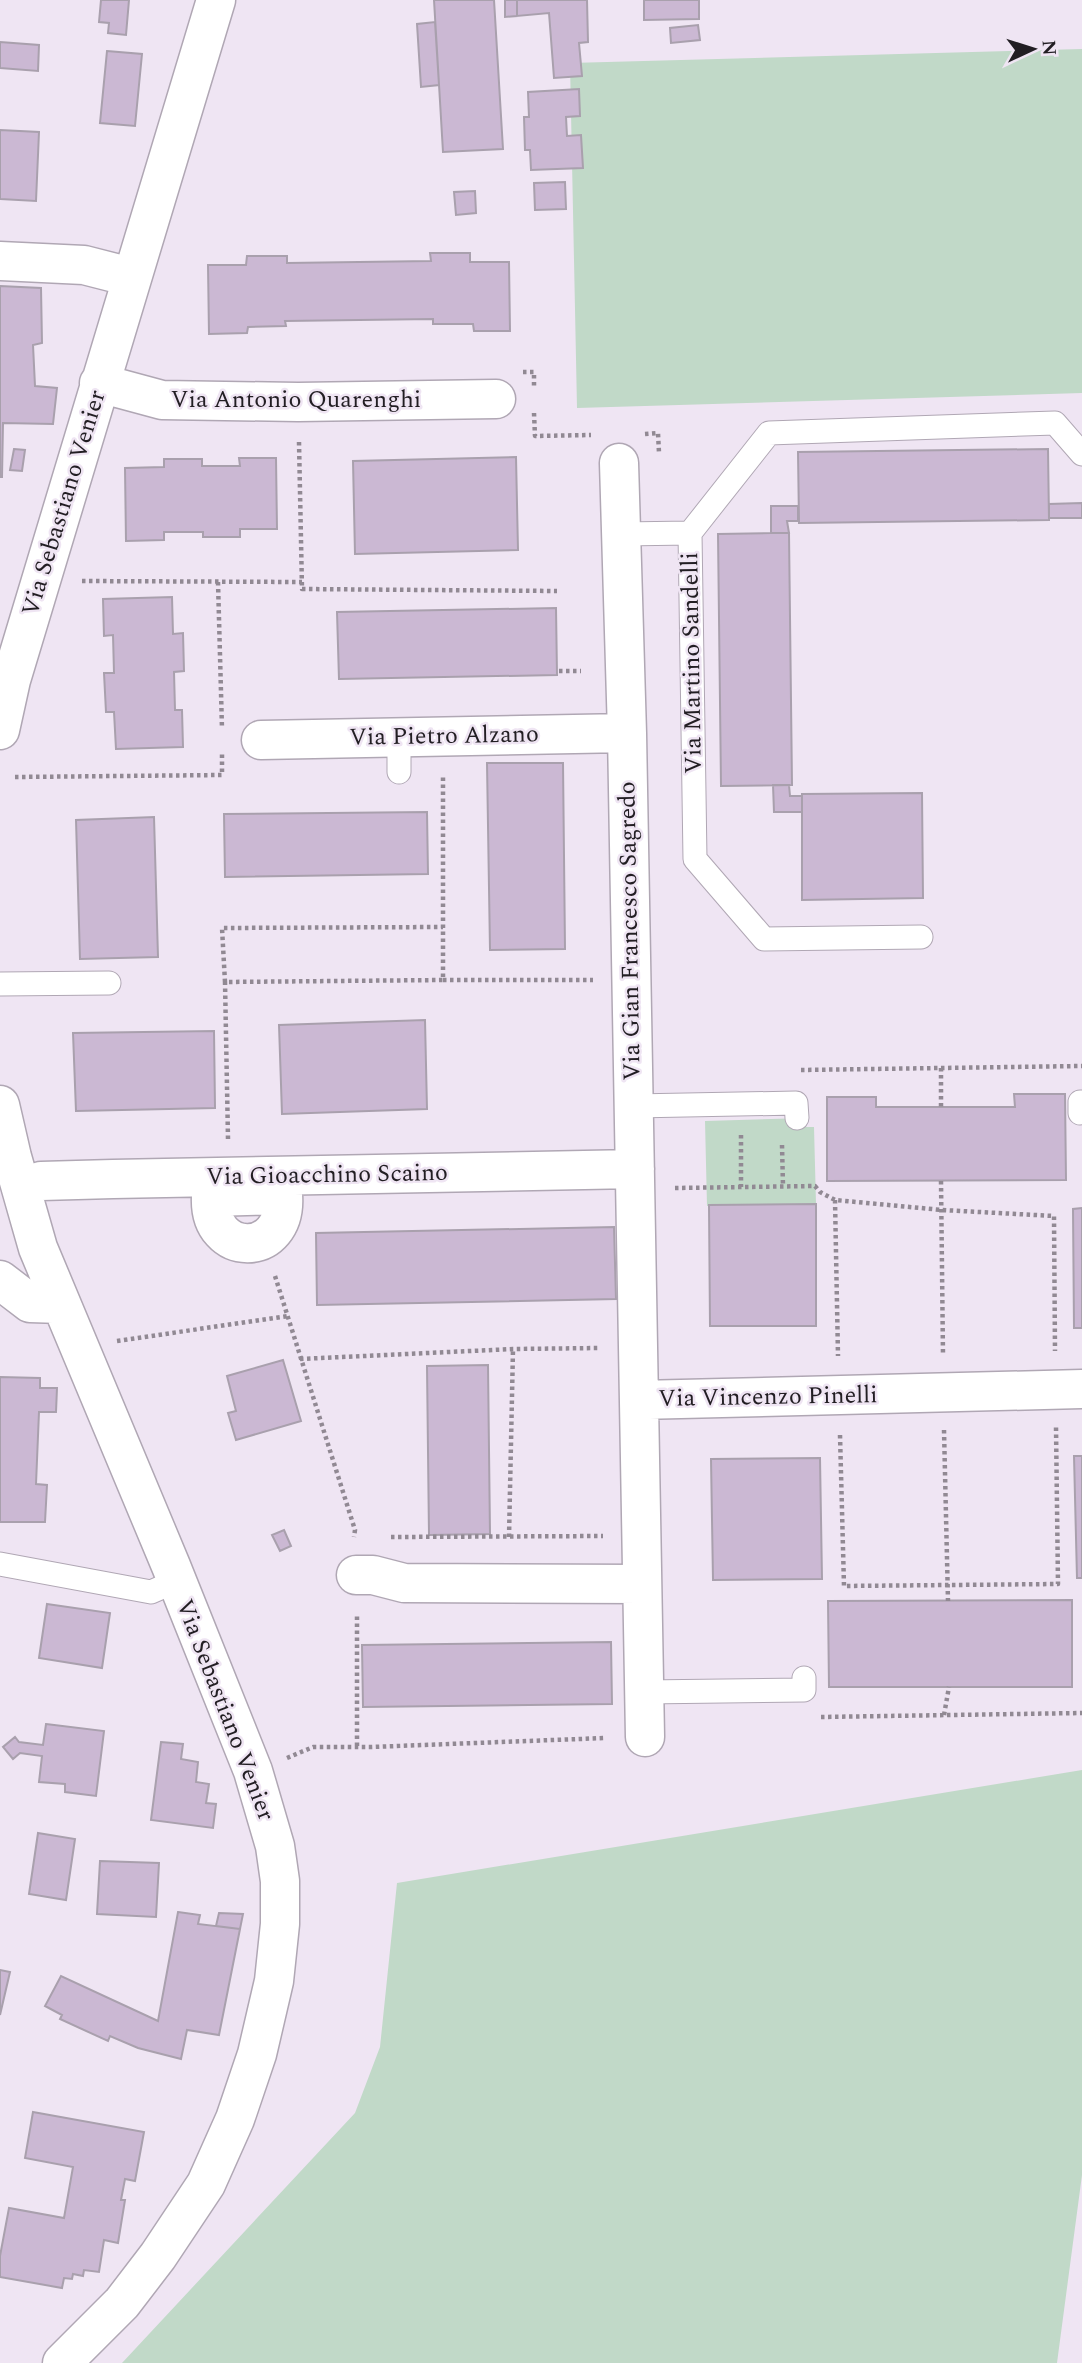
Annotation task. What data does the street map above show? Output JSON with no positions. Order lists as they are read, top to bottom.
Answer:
{
  "streets": {
    "street": [
      "Via Antonio Quarenghi",
      "Via Sebastiano Venier",
      "Via Pietro Alzano",
      "Via Gian Francesco Sagredo",
      "Via Gioacchino Scaino",
      "Via Vincenzo Pinelli"
    ],
    "lane": ["Via Martino Sandelli"]
  },
  "crossings": [
    ["Via Antonio Quarenghi", "Via Sebastiano Venier"],
    ["Via Sebastiano Venier", "Via Gioacchino Scaino"],
    ["Via Pietro Alzano", "Via Gian Francesco Sagredo"],
    ["Via Gian Francesco Sagredo", "Via Gioacchino Scaino"],
    ["Via Gian Francesco Sagredo", "Via Vincenzo Pinelli"]
  ],
  "north": "right"
}
